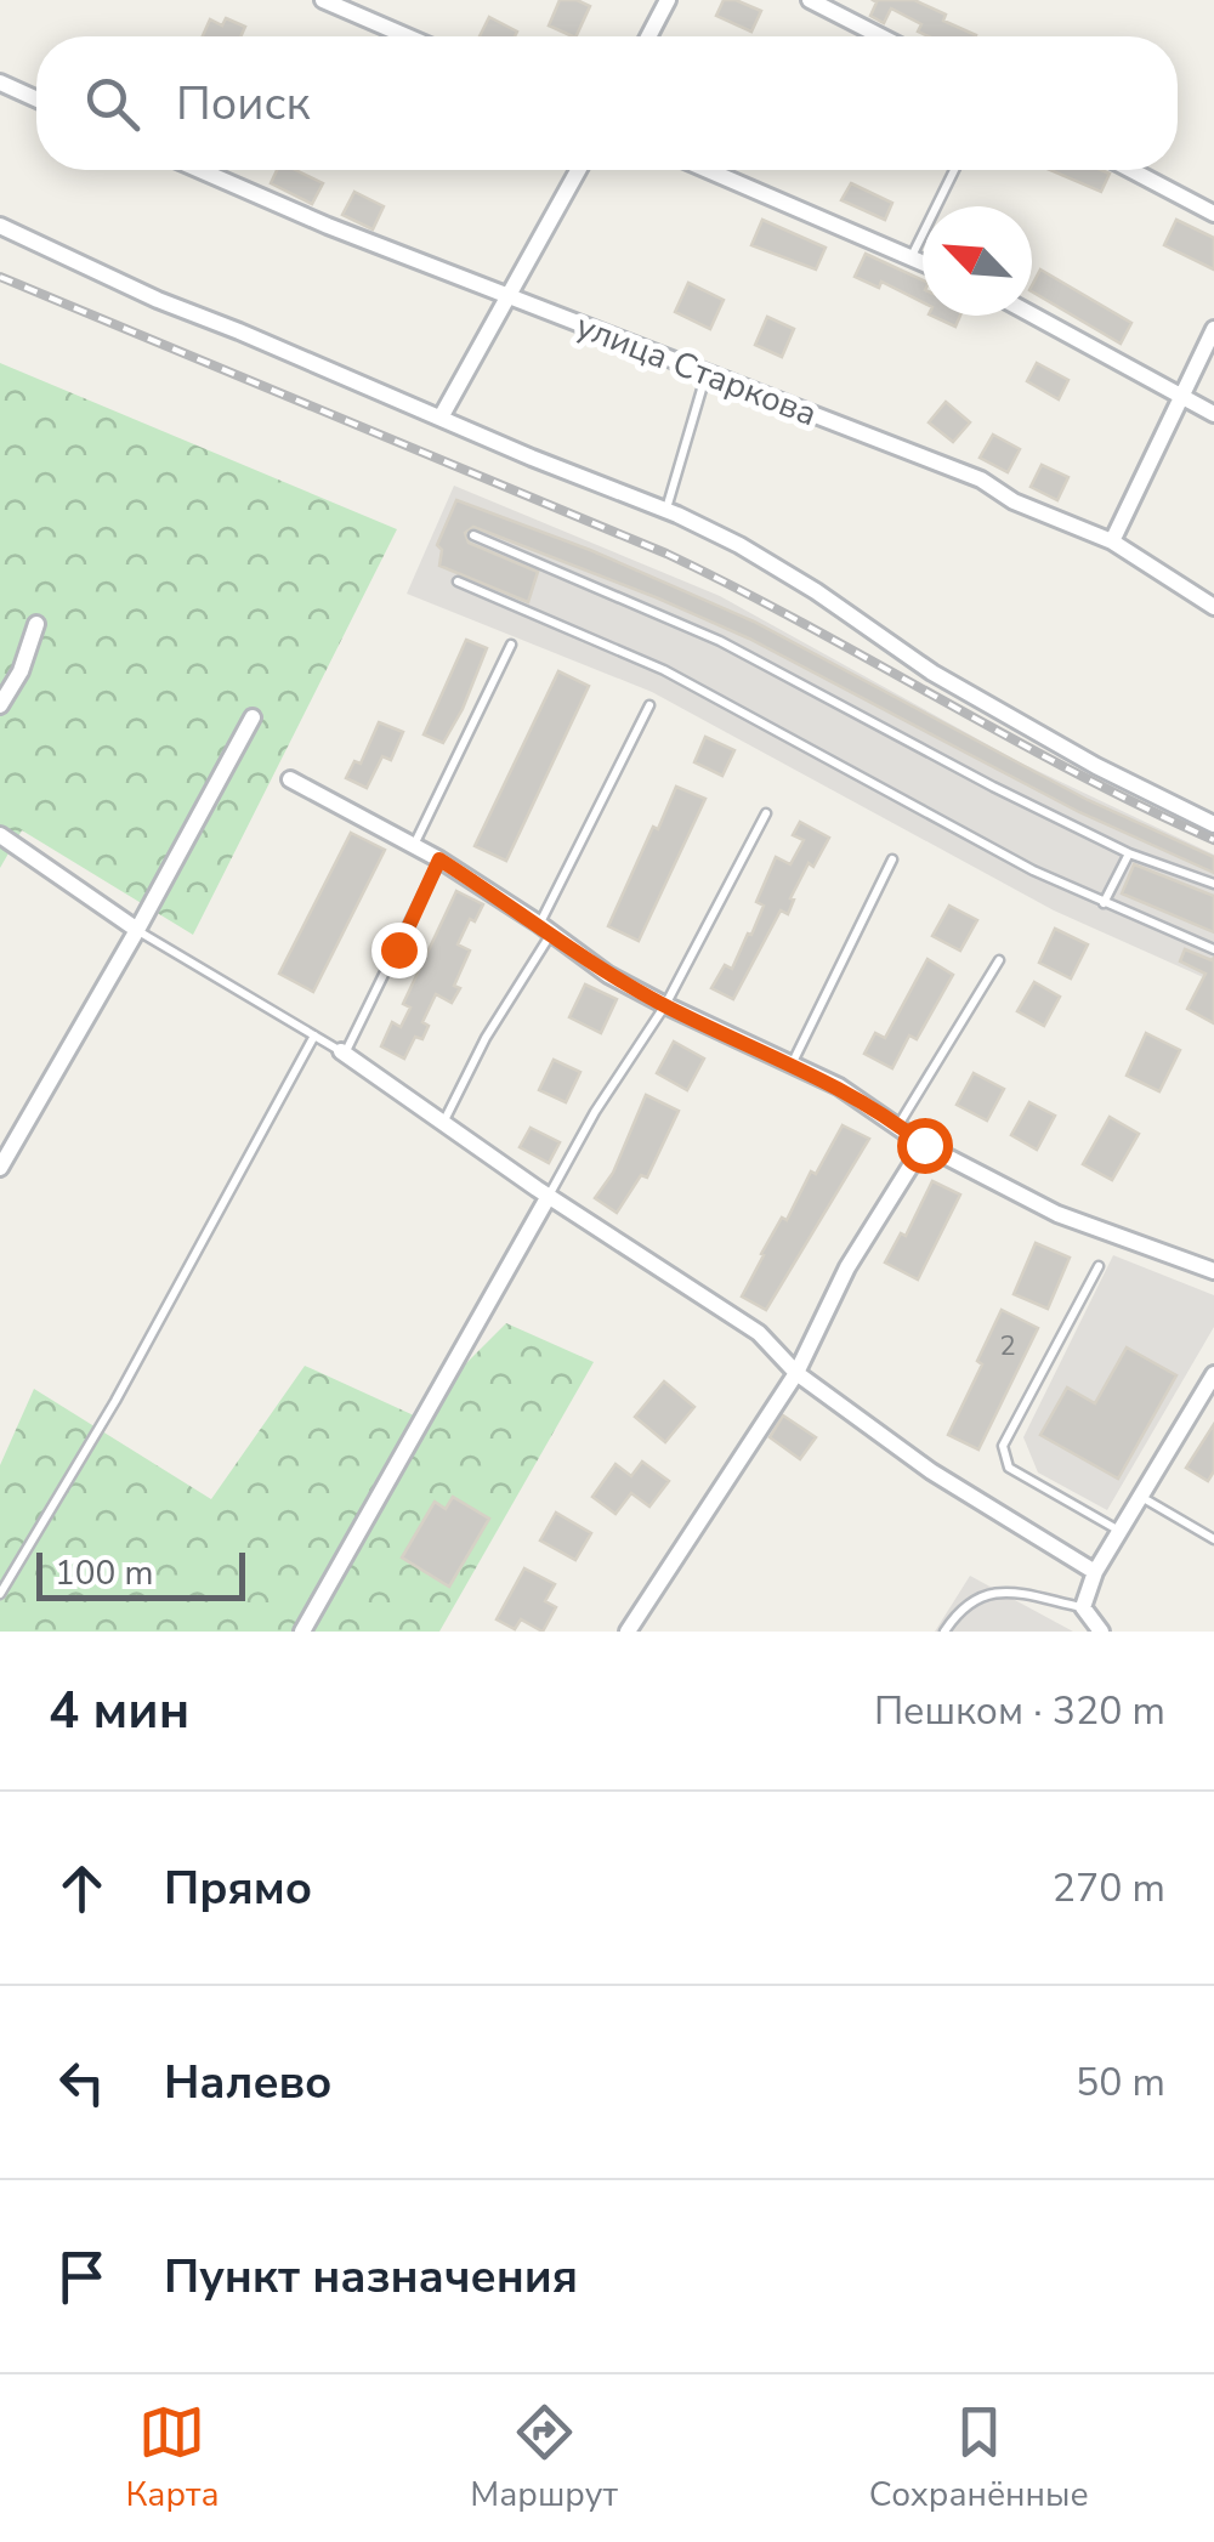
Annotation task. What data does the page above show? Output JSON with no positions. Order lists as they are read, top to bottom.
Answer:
{
  "streets": {
    "street": ["улица Старкова"]
  },
  "house_numbers": ["2"],
  "scale_bar": "100 m",
  "north": "top left",
  "page": {
    "search": "Поиск",
    "scale": "100 m",
    "heading": ["4 мин", "Пешком · 320 m"],
    "list": [
      ["Прямо", "270 m"],
      ["Налево", "50 m"],
      "Пункт назначения"
    ],
    "nav": ["Карта", "Маршрут", "Сохранённые"]
  }
}
